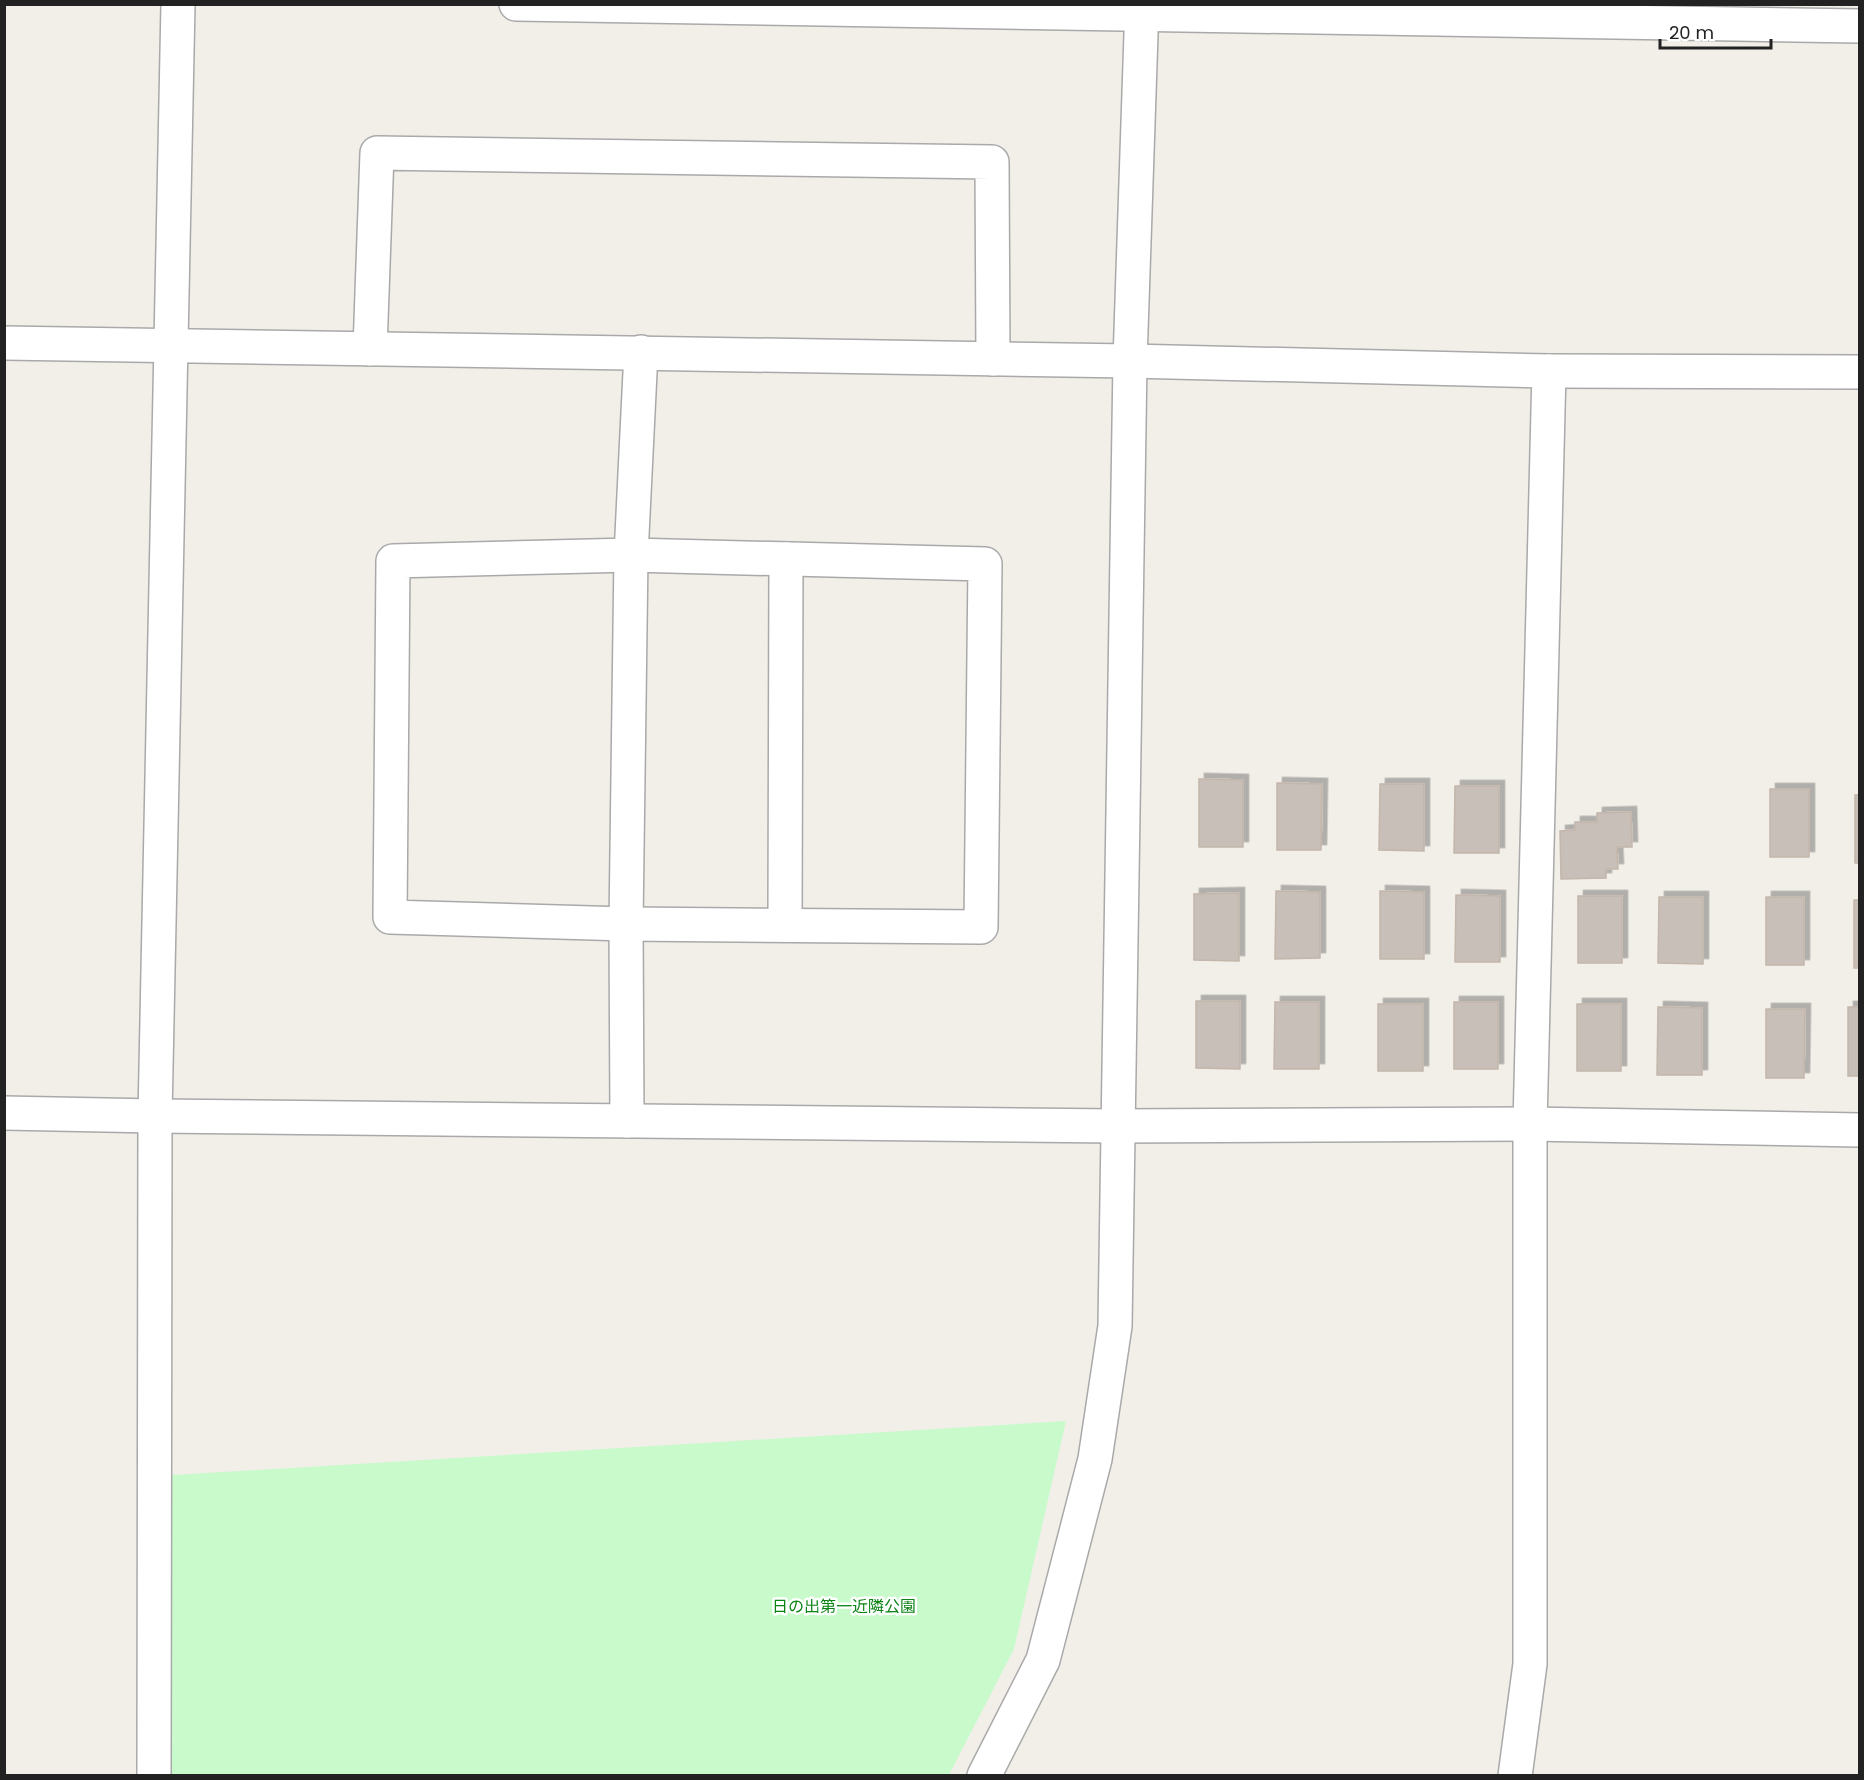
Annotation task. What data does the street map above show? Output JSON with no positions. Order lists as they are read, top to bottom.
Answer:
{
  "parks": ["日の出第一近隣公園"],
  "scale_bar": "20 m"
}
